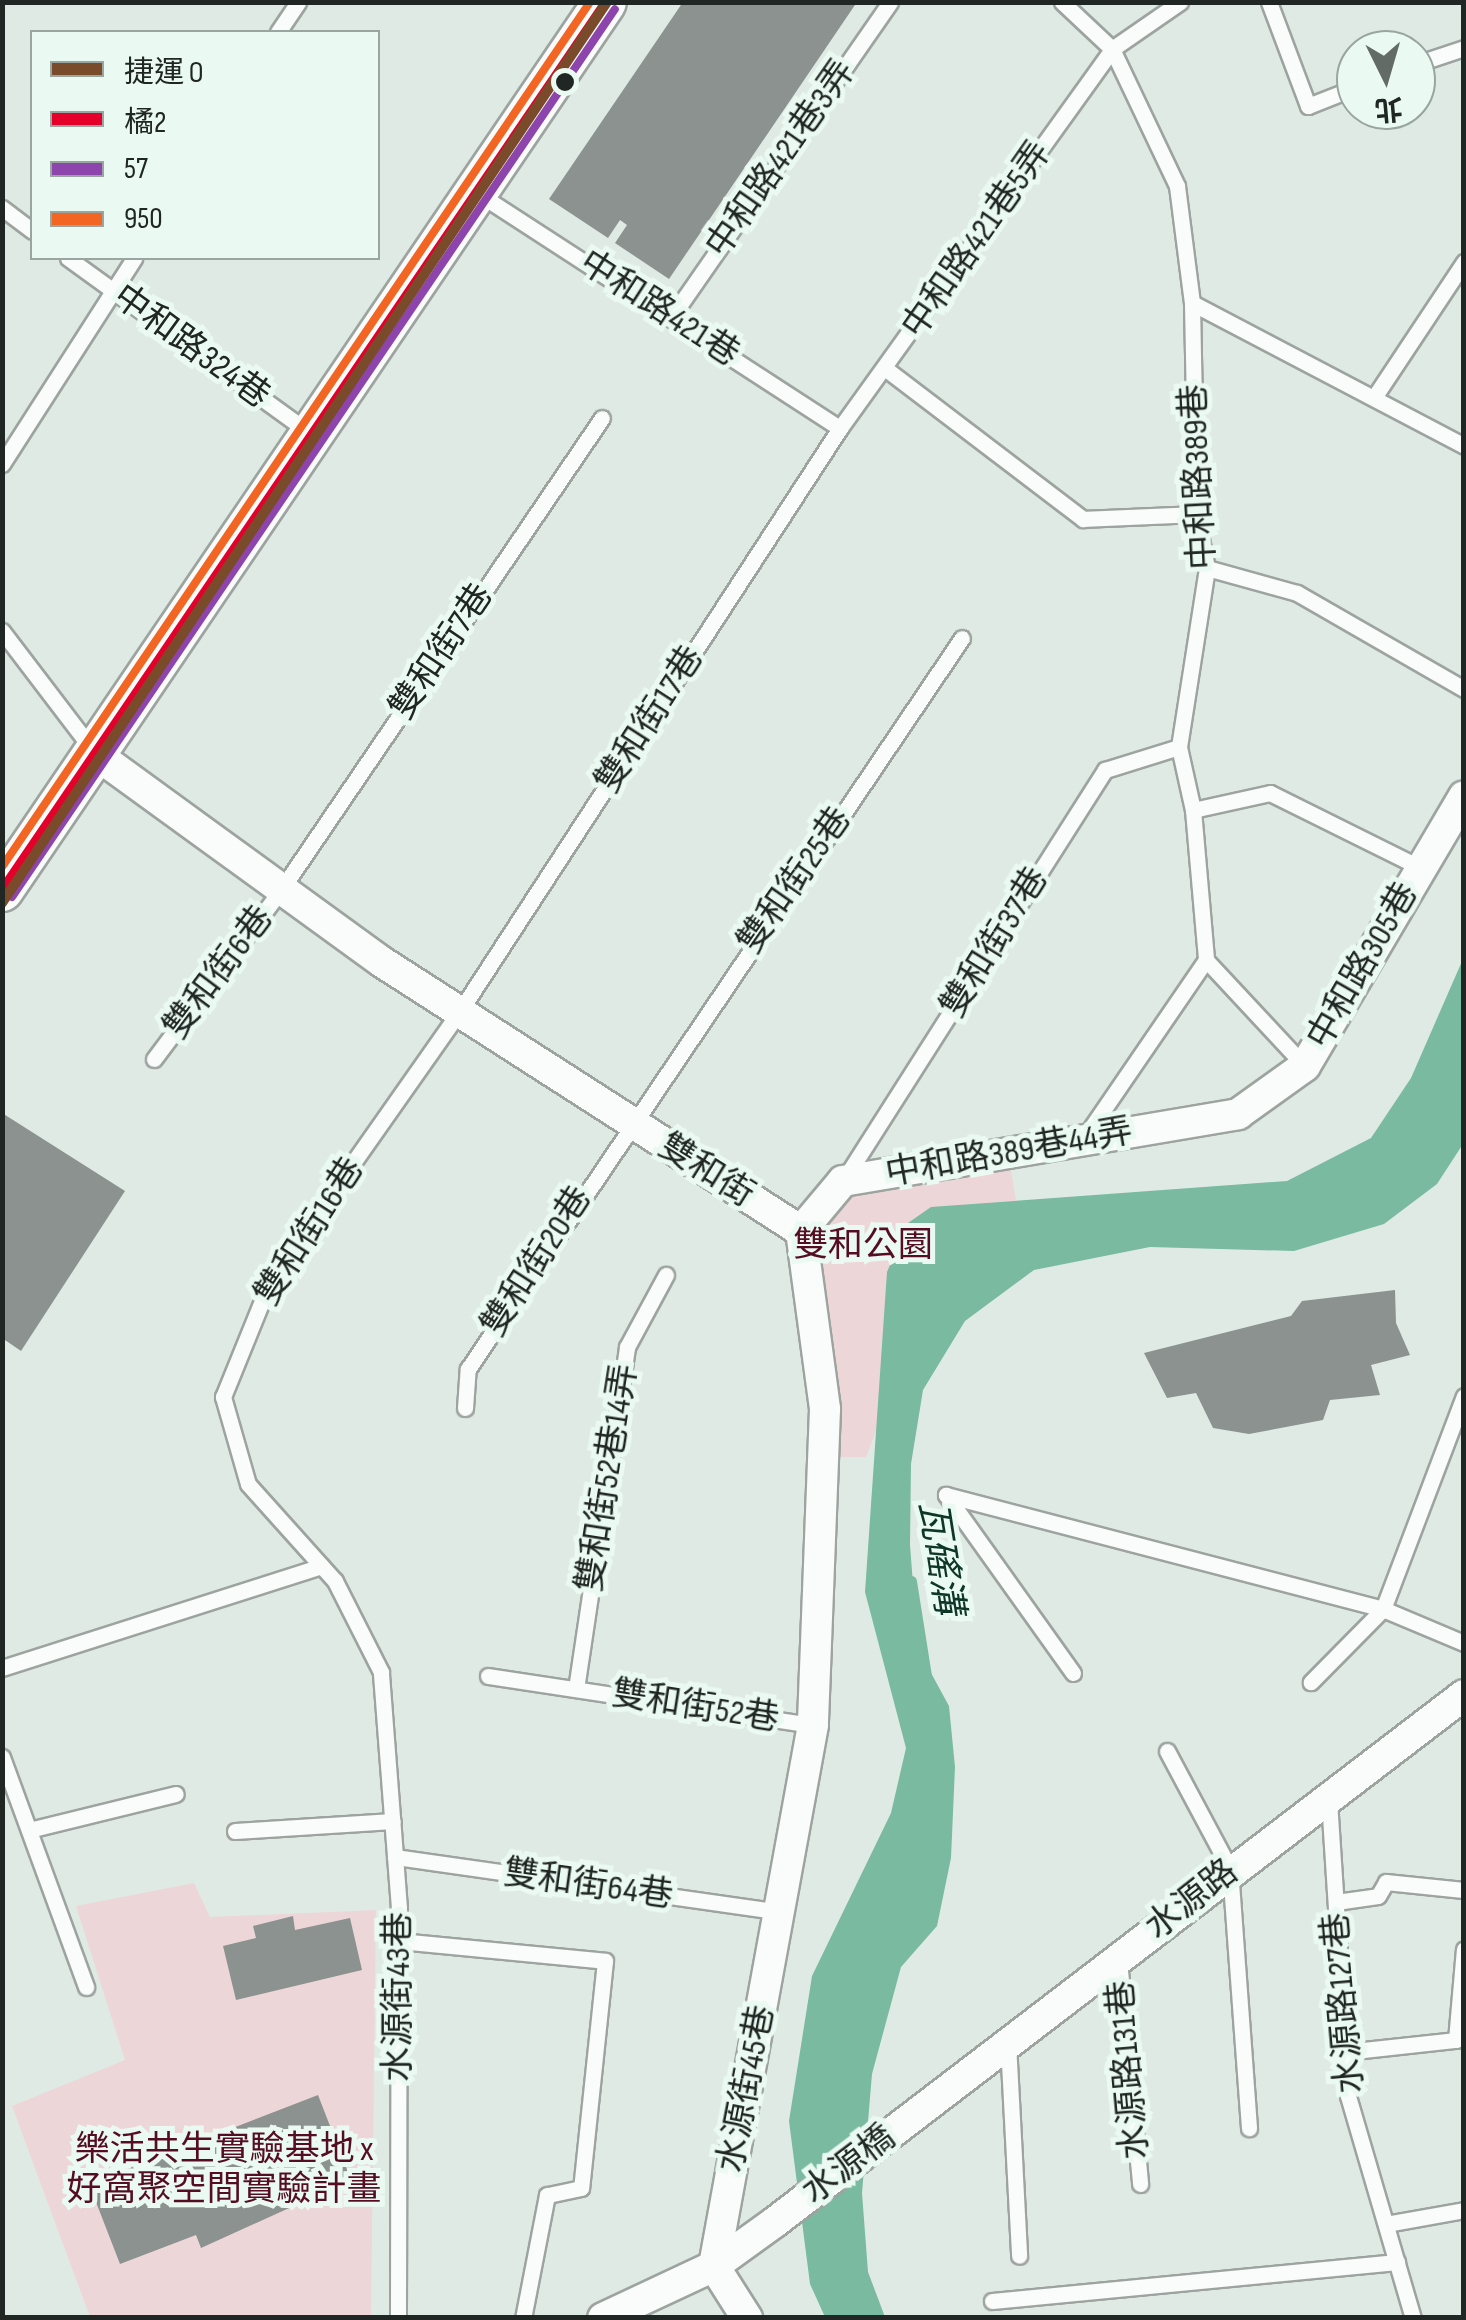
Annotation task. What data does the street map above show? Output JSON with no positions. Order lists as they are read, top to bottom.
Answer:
{
  "streets": {
    "street": [
      "中和路305巷",
      "中和路389巷44弄",
      "雙和街",
      "水源路",
      "水源街45巷",
      "水源橋"
    ],
    "lane": [
      "中和路421巷3弄",
      "中和路421巷5弄",
      "中和路421巷",
      "中和路324巷",
      "中和路389巷",
      "雙和街7巷",
      "雙和街17巷",
      "雙和街25巷",
      "雙和街37巷",
      "雙和街6巷",
      "雙和街16巷",
      "雙和街20巷",
      "雙和街52巷14弄",
      "雙和街52巷",
      "雙和街64巷",
      "水源街43巷",
      "水源路127巷",
      "水源路131巷"
    ]
  },
  "crossings": [
    ["中和路421巷3弄", "中和路421巷"],
    ["中和路421巷5弄", "中和路421巷"],
    ["中和路421巷5弄", "中和路389巷"],
    ["中和路421巷5弄", "雙和街17巷"],
    ["中和路421巷", "雙和街17巷"],
    ["中和路389巷", "雙和街37巷"],
    ["雙和街7巷", "雙和街6巷"],
    ["雙和街7巷", "雙和街"],
    ["雙和街17巷", "雙和街"],
    ["雙和街17巷", "雙和街16巷"],
    ["雙和街25巷", "雙和街"],
    ["雙和街25巷", "雙和街20巷"],
    ["雙和街37巷", "中和路389巷44弄"],
    ["中和路305巷", "中和路389巷44弄"],
    ["雙和街6巷", "雙和街"],
    ["中和路389巷44弄", "雙和街"],
    ["雙和街", "雙和街16巷"],
    ["雙和街", "雙和街20巷"],
    ["雙和街16巷", "水源街43巷"],
    ["雙和街52巷14弄", "雙和街52巷"],
    ["雙和街64巷", "水源街43巷"],
    ["雙和街64巷", "水源街45巷"],
    ["水源路", "水源路127巷"],
    ["水源路", "水源路131巷"],
    ["水源路", "水源橋"],
    ["水源街45巷", "水源橋"]
  ],
  "water": ["瓦磘溝"],
  "parks": ["雙和公園", "樂活共生實驗基地 x 好窩聚空間實驗計畫"],
  "lines": [
    "metro line O",
    "transit line 橘2",
    "transit line 950",
    "transit line 57"
  ],
  "legend": [
    "捷運 O",
    "橘2",
    "57",
    "950"
  ],
  "north": "bottom"
}
